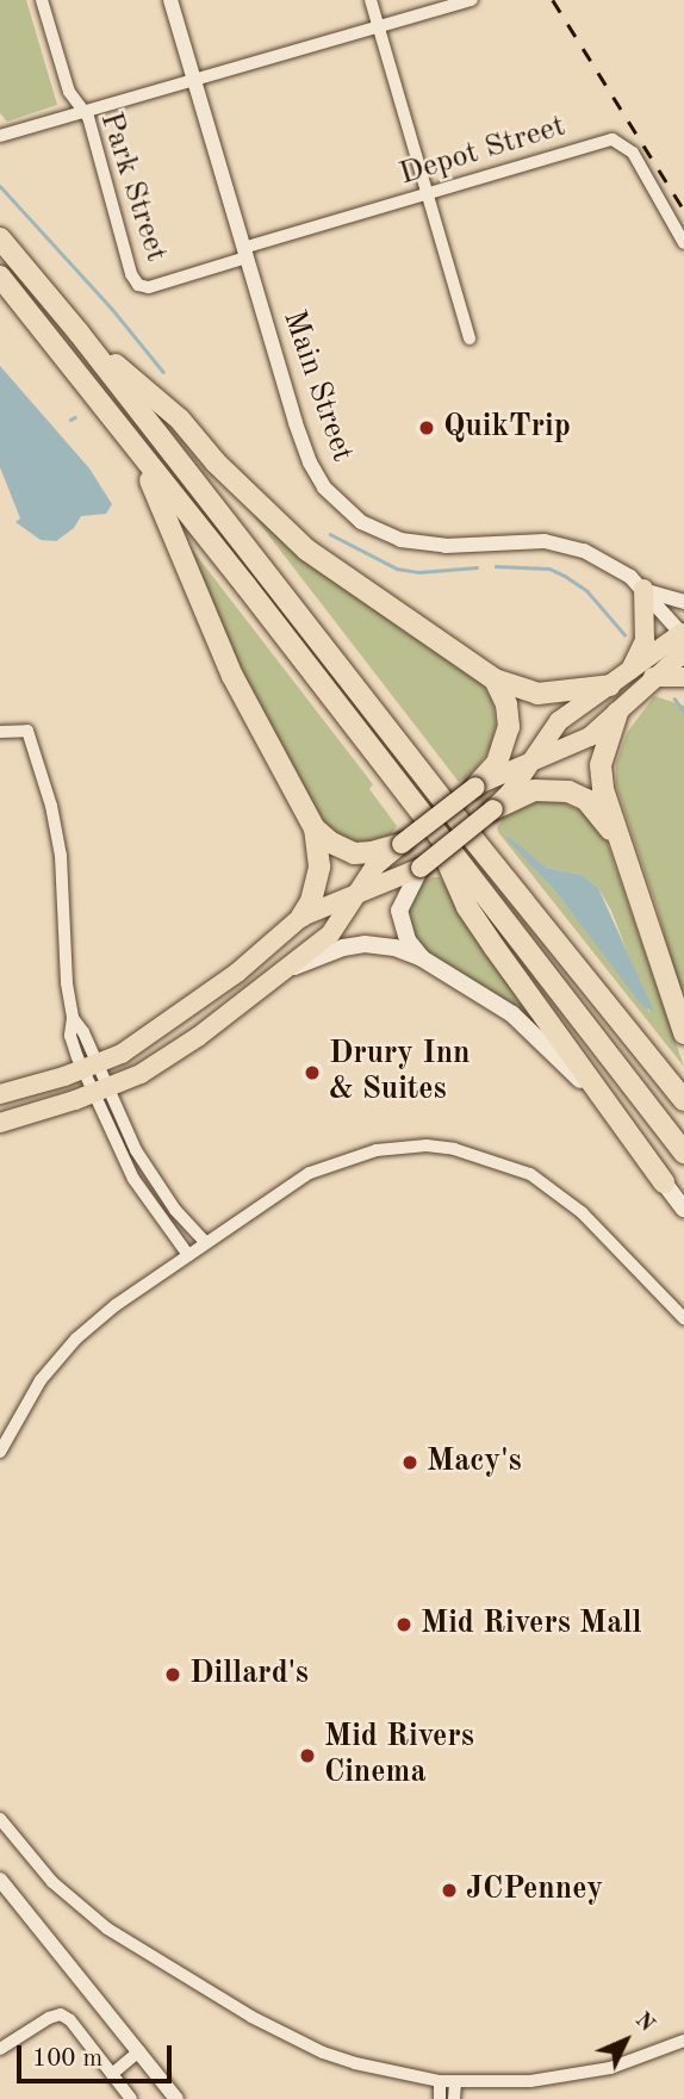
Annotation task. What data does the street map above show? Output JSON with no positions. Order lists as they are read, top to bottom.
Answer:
{
  "streets": {
    "street": ["Depot Street", "Park Street", "Main Street"]
  },
  "crossings": [
    ["Depot Street", "Park Street"],
    ["Depot Street", "Main Street"],
    ["Park Street", "Main Street"]
  ],
  "places": [
    "QuikTrip",
    "Drury Inn & Suites",
    "Macy's",
    "Mid Rivers Mall",
    "Dillard's",
    "Mid Rivers Cinema",
    "JCPenney"
  ],
  "scale_bar": "100 m",
  "north": "top right"
}
